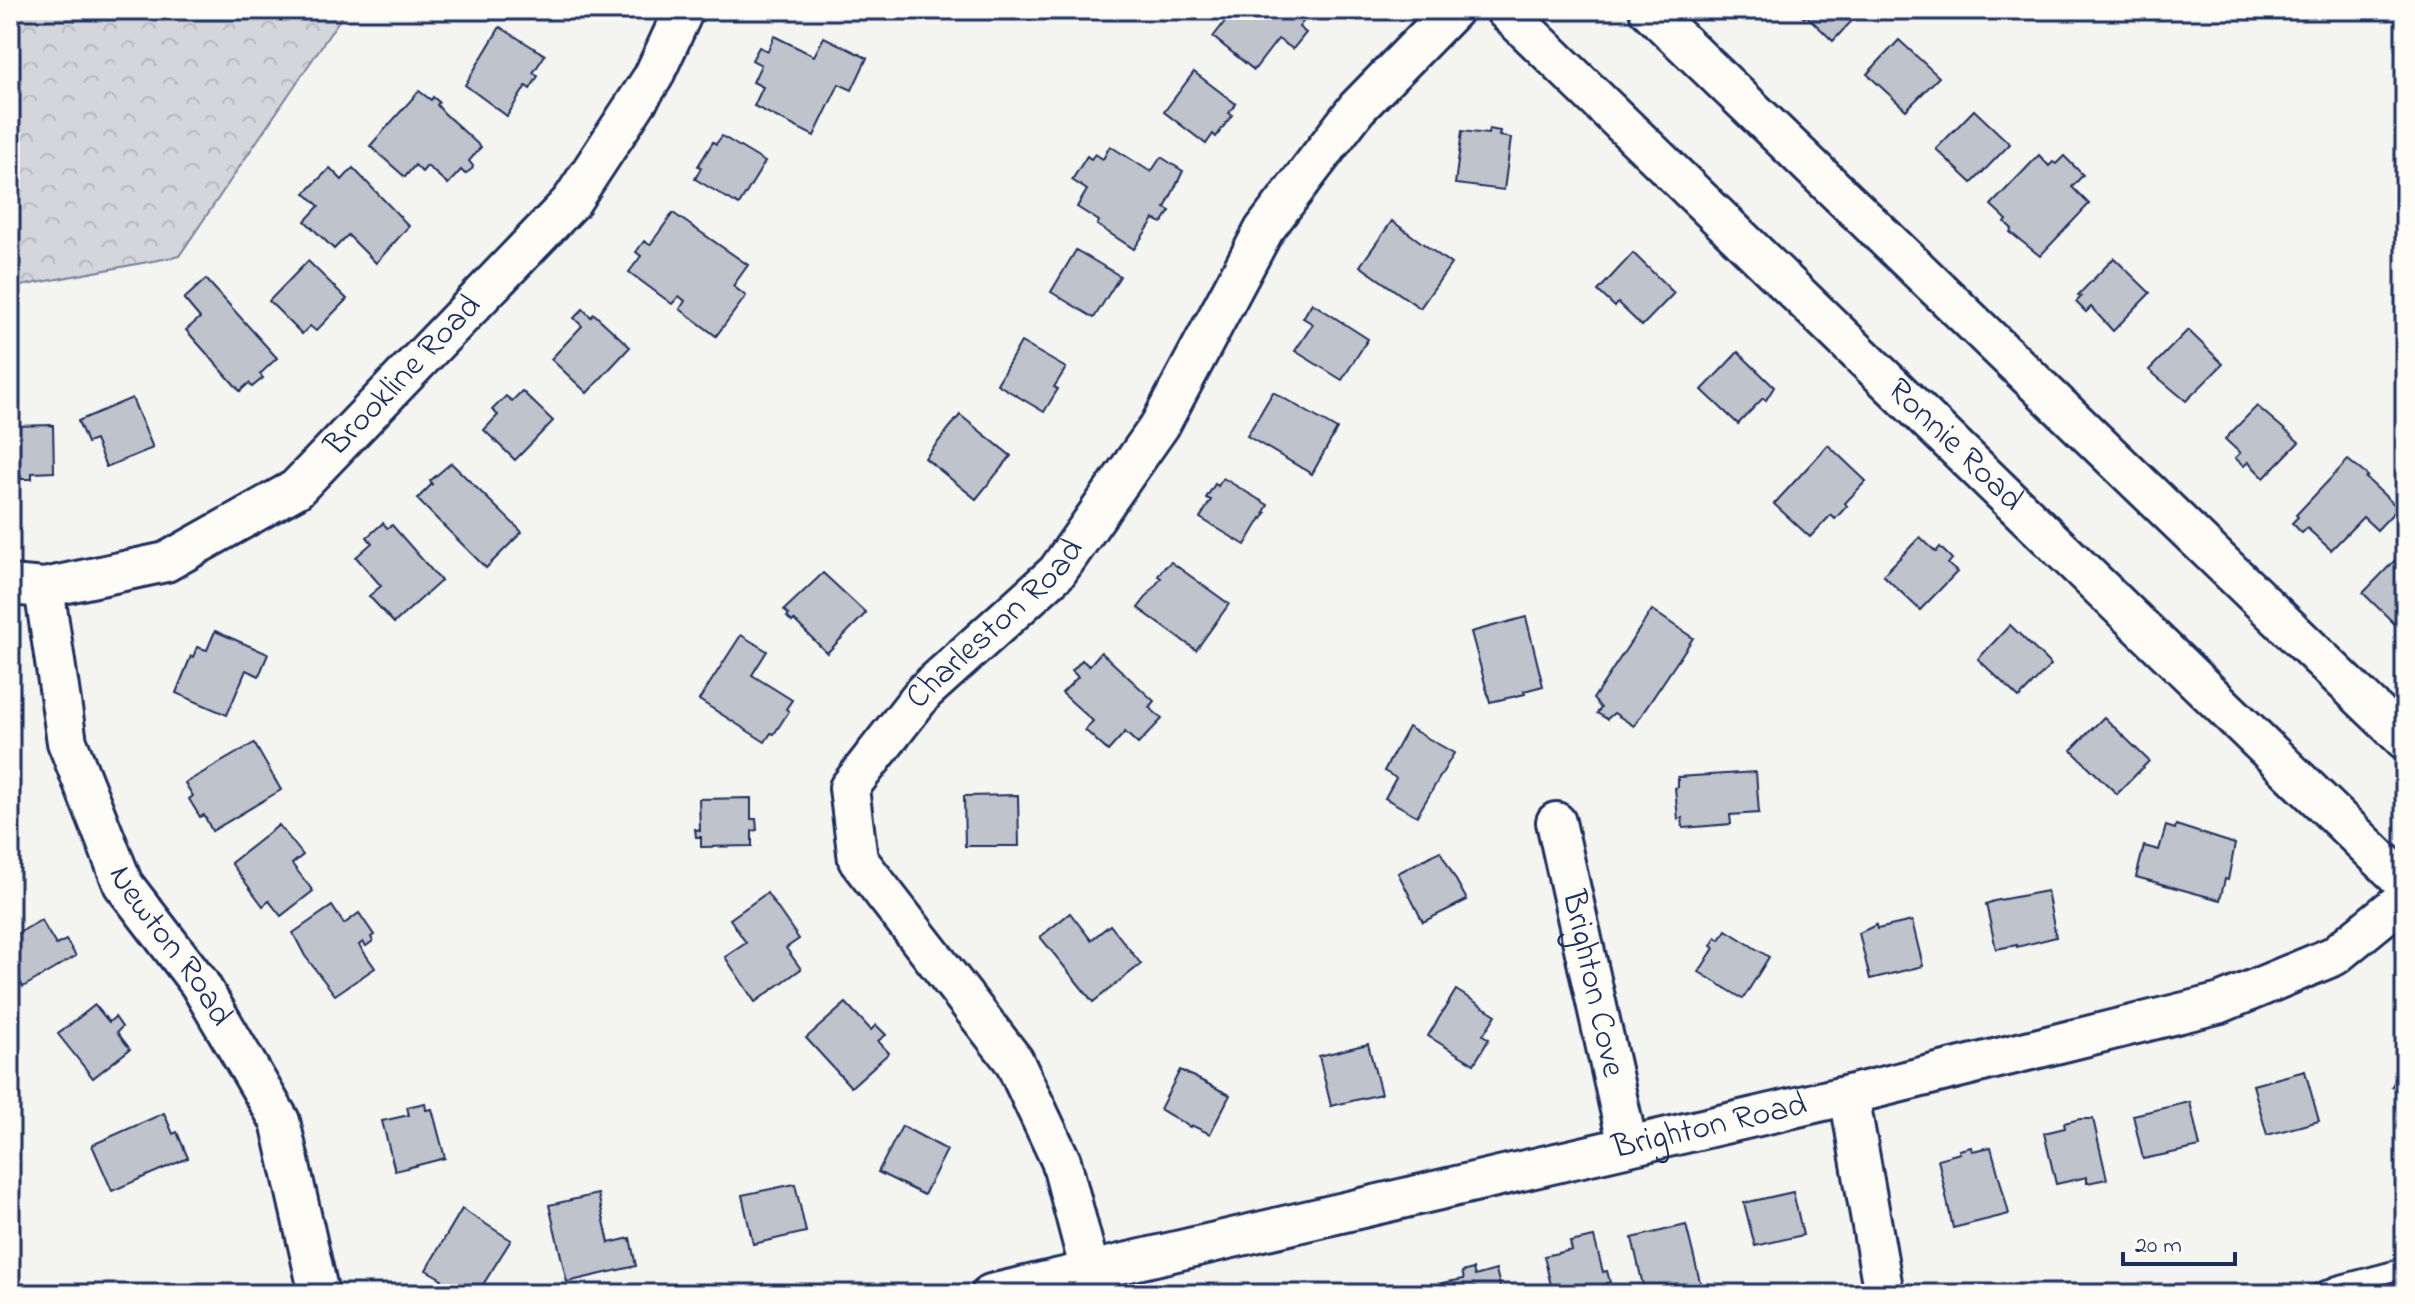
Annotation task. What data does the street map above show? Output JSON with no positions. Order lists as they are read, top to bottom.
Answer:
{
  "streets": {
    "street": [
      "Brookline Road",
      "Ronnie Road",
      "Charleston Road",
      "Newton Road",
      "Brighton Cove",
      "Brighton Road"
    ]
  },
  "crossings": [
    ["Brookline Road", "Newton Road"],
    ["Charleston Road", "Brighton Road"],
    ["Brighton Cove", "Brighton Road"]
  ],
  "scale_bar": "20 m"
}
